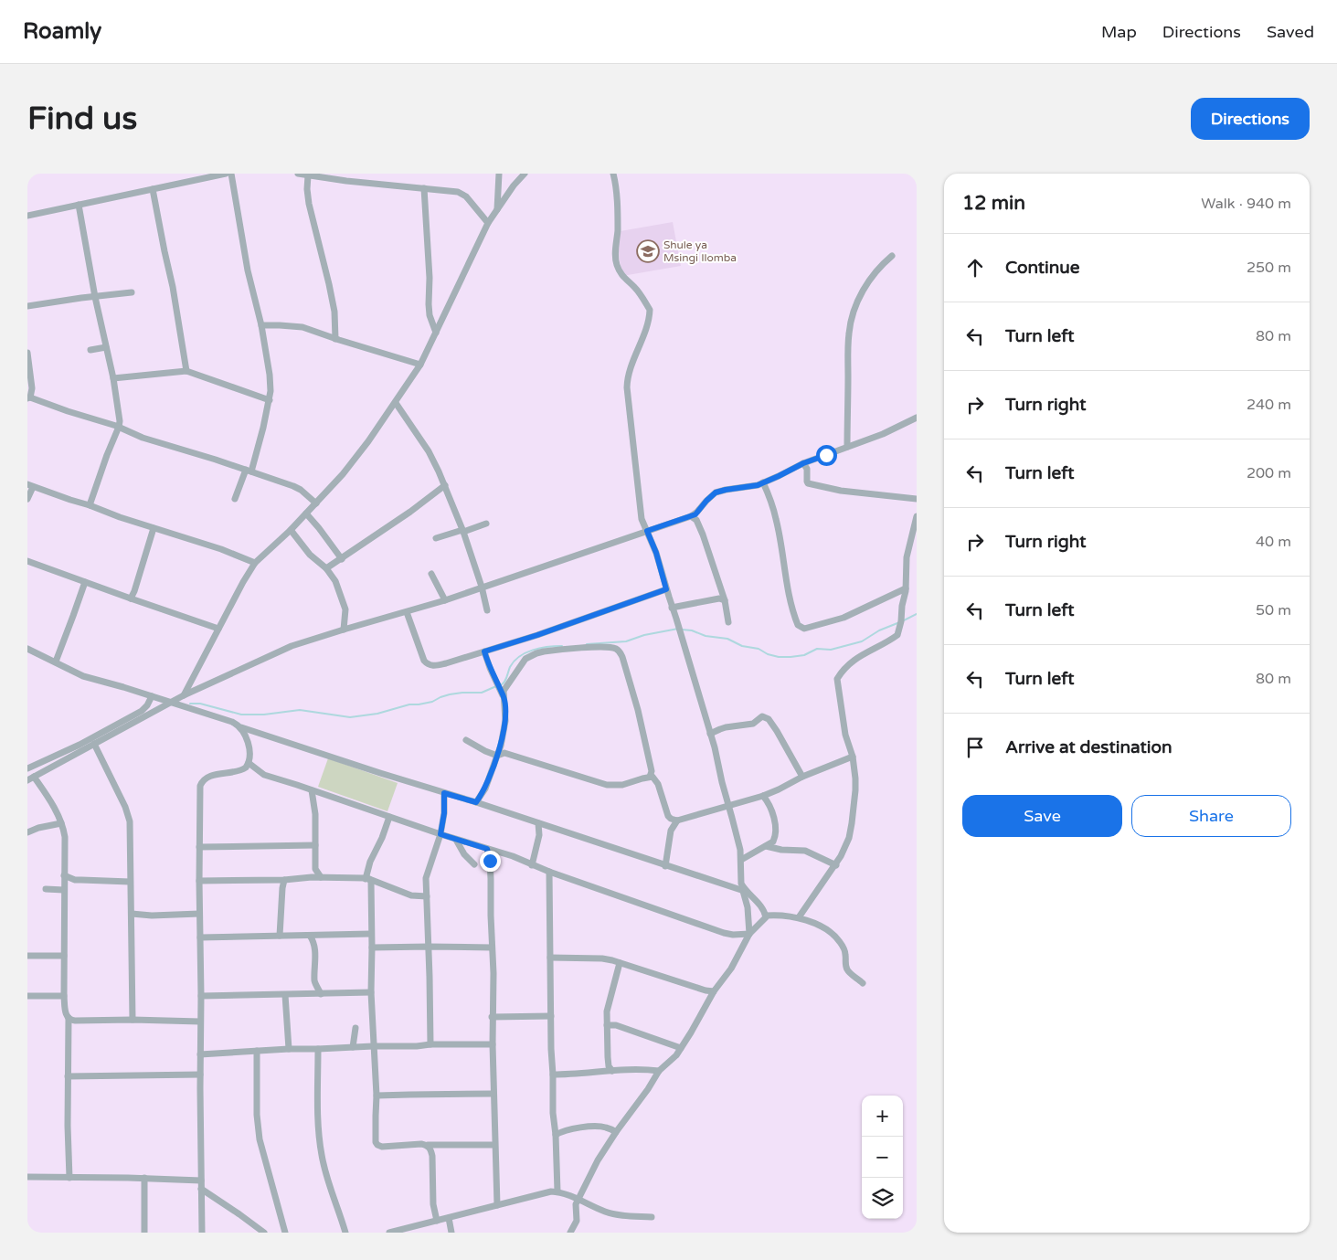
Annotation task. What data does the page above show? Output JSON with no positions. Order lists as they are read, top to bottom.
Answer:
{
  "places": {
    "school or university": ["Shule ya Msingi Ilomba"]
  },
  "page": {
    "header": "Roamly",
    "nav": ["Map", "Directions", "Saved"],
    "buttons": [
      "Directions",
      ["Save", "Share"]
    ],
    "title": "Find us",
    "heading": ["12 min", "Walk · 940 m"],
    "list": [
      ["Continue", "250 m"],
      ["Turn left", "80 m"],
      ["Turn right", "240 m"],
      ["Turn left", "200 m"],
      ["Turn right", "40 m"],
      ["Turn left", "50 m"],
      ["Turn left", "80 m"],
      "Arrive at destination"
    ],
    "map_buttons": ["+", "−"]
  }
}
